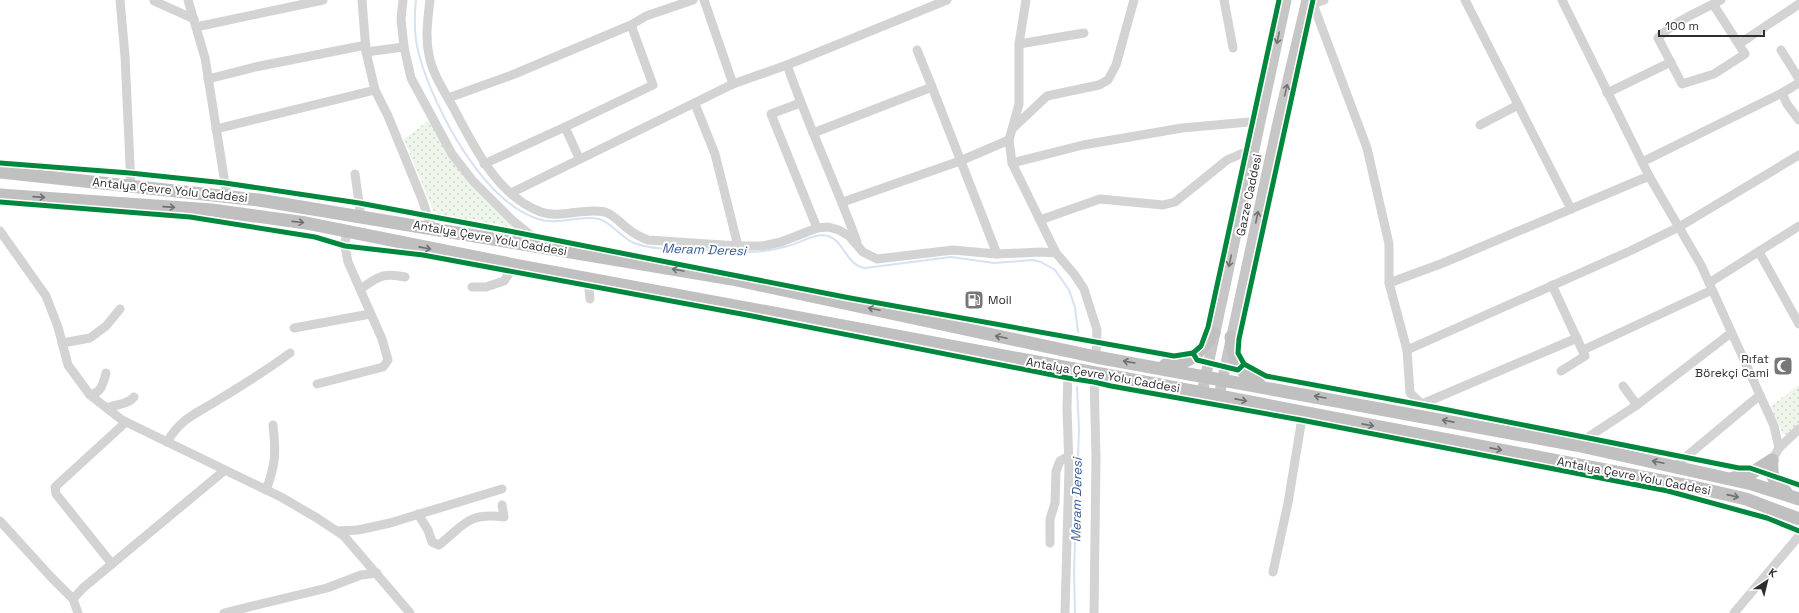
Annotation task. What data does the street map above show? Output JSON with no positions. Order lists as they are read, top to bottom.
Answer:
{
  "streets": {
    "highway": ["Antalya Çevre Yolu Caddesi"],
    "main road": ["Gazze Caddesi"]
  },
  "crossings": [
    ["Antalya Çevre Yolu Caddesi", "Gazze Caddesi"]
  ],
  "water": ["Meram Deresi"],
  "places": {
    "fuel station": ["Moil"],
    "mosque": ["Rıfat Börekçi Cami"]
  },
  "scale_bar": "100 m",
  "north": "top right"
}
